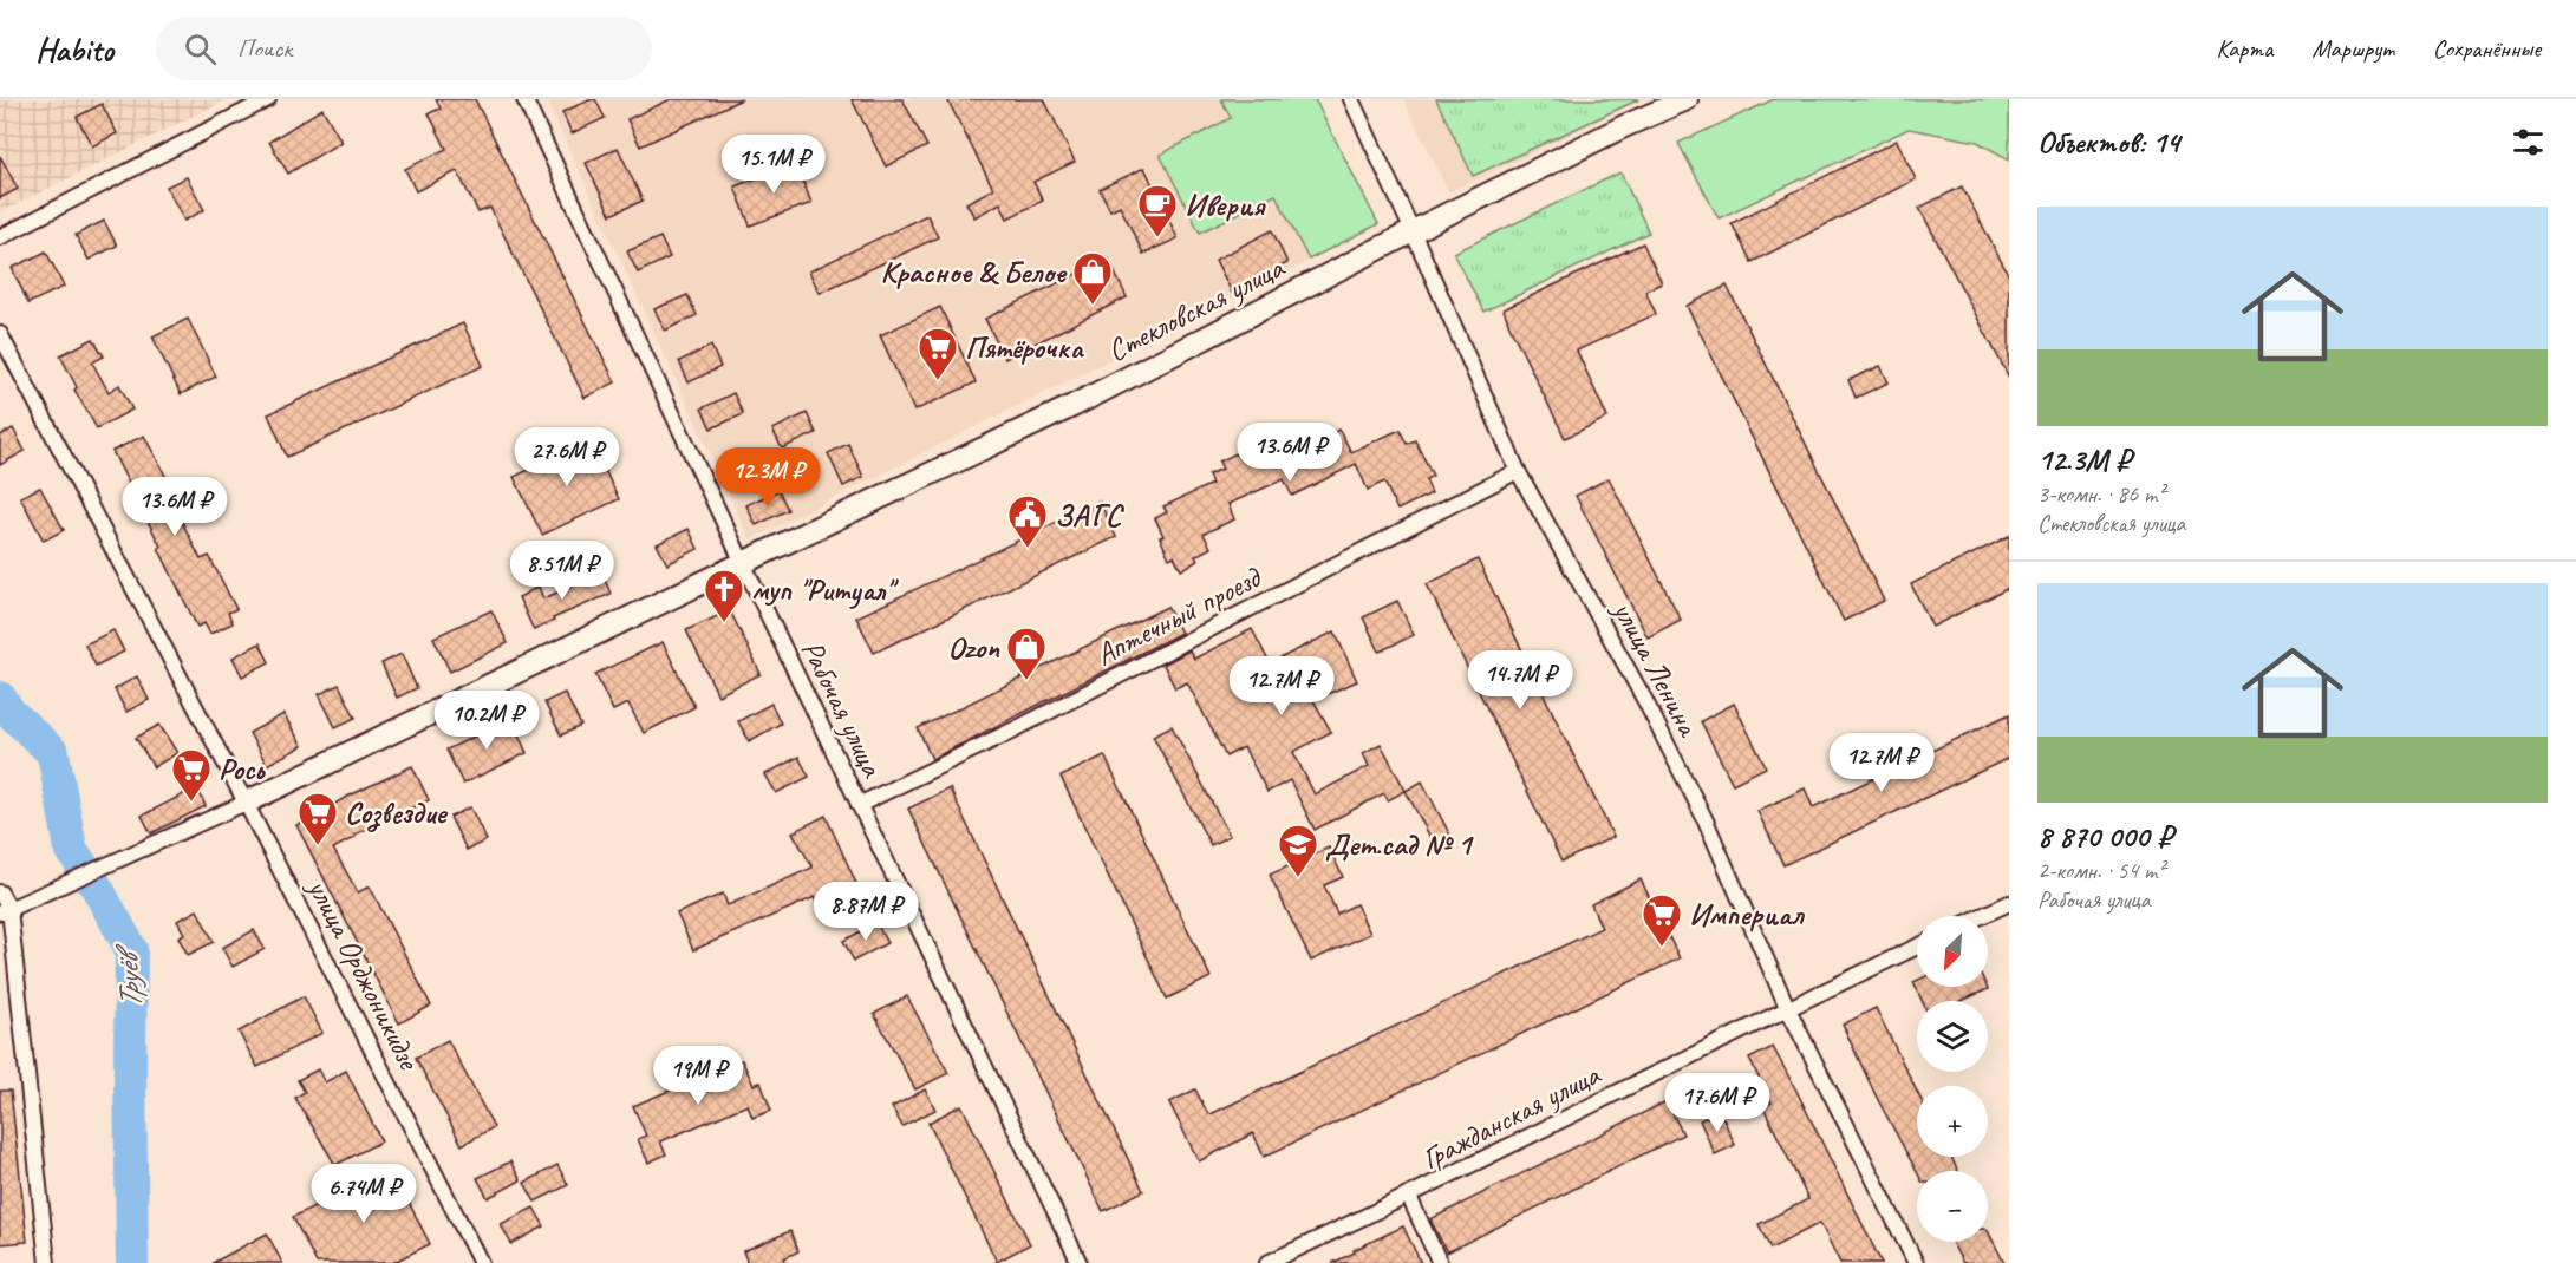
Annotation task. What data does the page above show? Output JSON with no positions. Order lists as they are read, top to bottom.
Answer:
{
  "streets": {
    "street": [
      "Стекловская улица",
      "Аптечный проезд",
      "улица Ленина",
      "Рабочая улица",
      "улица Орджоникидзе",
      "Гражданская улица"
    ]
  },
  "crossings": [
    ["Стекловская улица", "улица Ленина"],
    ["Стекловская улица", "Рабочая улица"],
    ["Стекловская улица", "улица Орджоникидзе"],
    ["Аптечный проезд", "улица Ленина"],
    ["Аптечный проезд", "Рабочая улица"],
    ["улица Ленина", "Гражданская улица"]
  ],
  "water": ["Труёв"],
  "places": {
    "cafe": ["Иверия"],
    "shop": ["Красное & Белое", "Ozon"],
    "supermarket": [
      "Пятёрочка",
      "Рось",
      "Созвездие",
      "Империал"
    ],
    "public building": ["ЗАГС"],
    "church": ["муп \"Ритуал\""],
    "school or university": ["Дет.сад № 1"]
  },
  "north": "bottom left",
  "page": {
    "header": "Habito",
    "search": "Поиск",
    "nav": ["Карта", "Маршрут", "Сохранённые"],
    "heading": "Объектов: 14",
    "price": [
      "15.1M ₽",
      "13.6M ₽",
      "27.6M ₽",
      "12.3M ₽",
      "13.6M ₽",
      "8.51M ₽",
      "14.7M ₽",
      "12.7M ₽",
      "10.2M ₽",
      "12.7M ₽",
      "8.87M ₽",
      "19M ₽",
      "17.6M ₽",
      "6.74M ₽"
    ],
    "list": [
      {
        "name": "12.3M ₽",
        "note": "3-комн. · 86 m² · Стекловская улица"
      },
      {
        "name": "8 870 000 ₽",
        "note": "2-комн. · 54 m² · Рабочая улица"
      }
    ],
    "map_buttons": ["+", "−"]
  }
}
